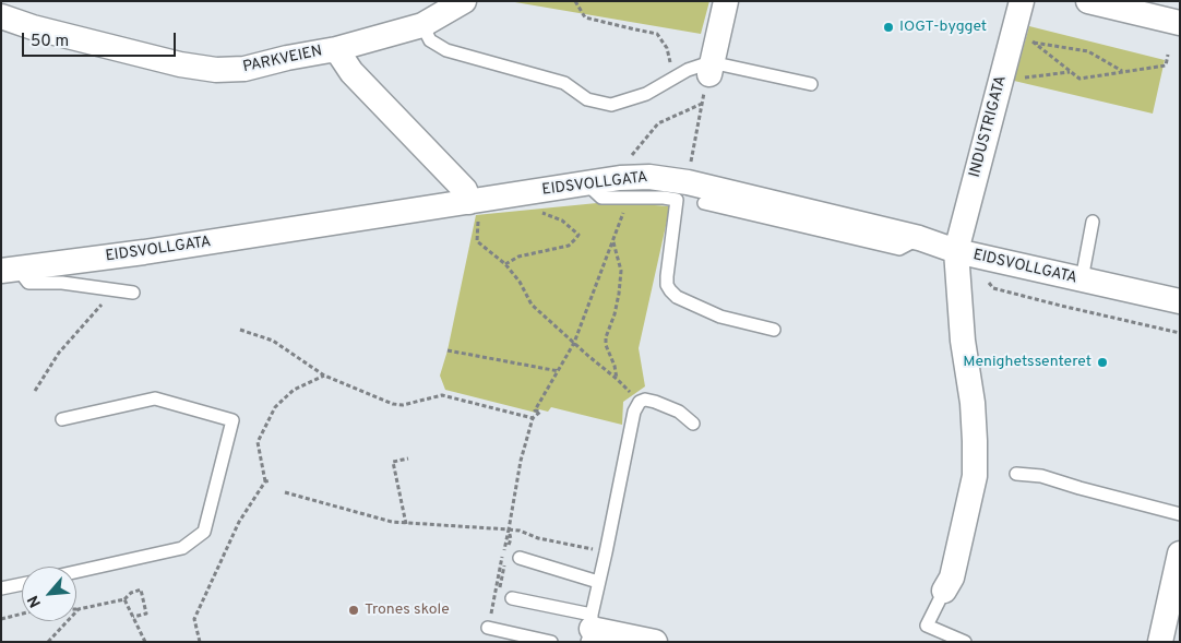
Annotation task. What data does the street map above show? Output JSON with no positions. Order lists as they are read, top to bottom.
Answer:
{
  "streets": {
    "street": ["PARKVEIEN", "INDUSTRIGATA", "EIDSVOLLGATA"]
  },
  "crossings": [
    ["INDUSTRIGATA", "EIDSVOLLGATA"]
  ],
  "places": ["IOGT-bygget", "Menighetssenteret", "Trones skole"],
  "scale_bar": "50 m",
  "north": "bottom left"
}
